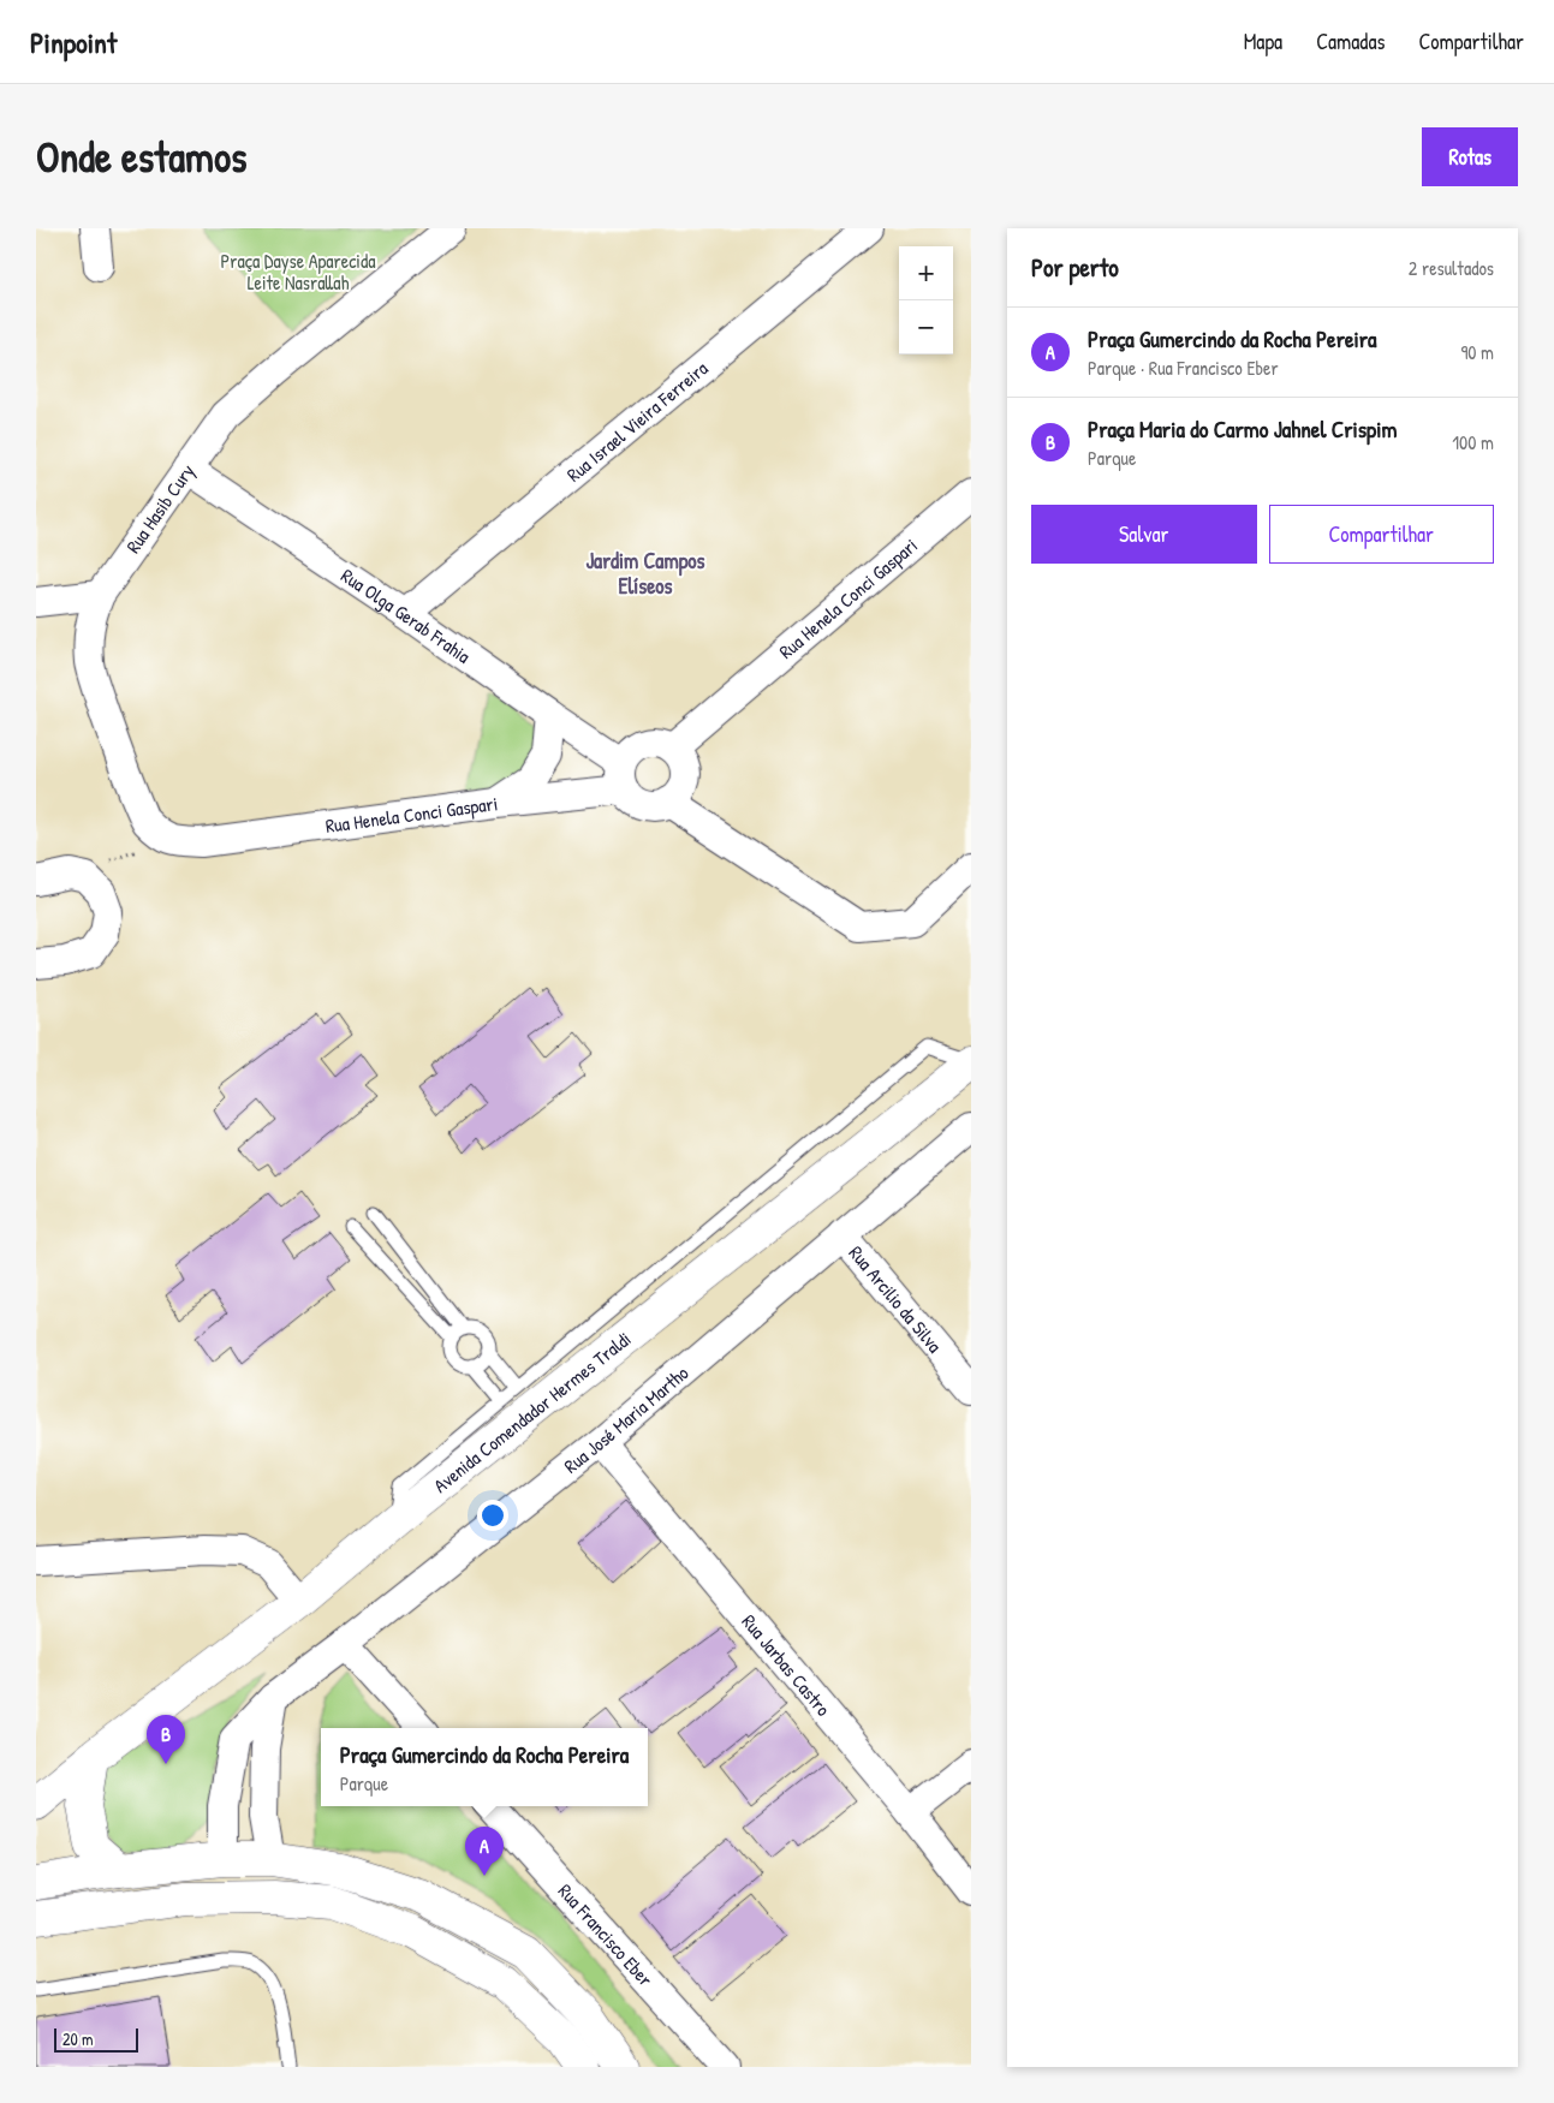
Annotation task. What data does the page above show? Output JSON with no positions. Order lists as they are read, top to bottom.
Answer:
{
  "streets": {
    "main road": ["Avenida Comendador Hermes Traldi"],
    "street": [
      "Rua Israel Vieira Ferreira",
      "Rua Hasib Cury",
      "Rua Henela Conci Gaspari",
      "Rua Olga Gerab Frahia",
      "Rua Arcilio da Silva",
      "Rua José Maria Martho",
      "Rua Jarbas Castro",
      "Rua Francisco Eber"
    ]
  },
  "crossings": [
    ["Rua Israel Vieira Ferreira", "Rua Olga Gerab Frahia"],
    ["Rua Hasib Cury", "Rua Henela Conci Gaspari"],
    ["Rua Hasib Cury", "Rua Olga Gerab Frahia"],
    ["Rua Henela Conci Gaspari", "Rua Olga Gerab Frahia"],
    ["Rua Arcilio da Silva", "Rua José Maria Martho"],
    ["Rua José Maria Martho", "Rua Jarbas Castro"]
  ],
  "districts": ["Jardim Campos Elíseos"],
  "parks": ["Praça Dayse Aparecida Leite Nasrallah"],
  "scale_bar": "20 m",
  "page": {
    "header": "Pinpoint",
    "nav": ["Mapa", "Camadas", "Compartilhar"],
    "buttons": [
      "Rotas",
      ["Salvar", "Compartilhar"]
    ],
    "title": "Onde estamos",
    "heading": ["Por perto", "2 resultados"],
    "map_buttons": ["+", "−"],
    "list": [
      {
        "mark": "A",
        "name": "Praça Gumercindo da Rocha Pereira",
        "note": "Parque · Rua Francisco Eber",
        "value": "90 m"
      },
      {
        "mark": "B",
        "name": "Praça Maria do Carmo Jahnel Crispim",
        "note": "Parque",
        "value": "100 m"
      }
    ],
    "pins": ["B", "A"],
    "popup": ["Praça Gumercindo da Rocha Pereira", "Parque"],
    "scale": "20 m"
  }
}
